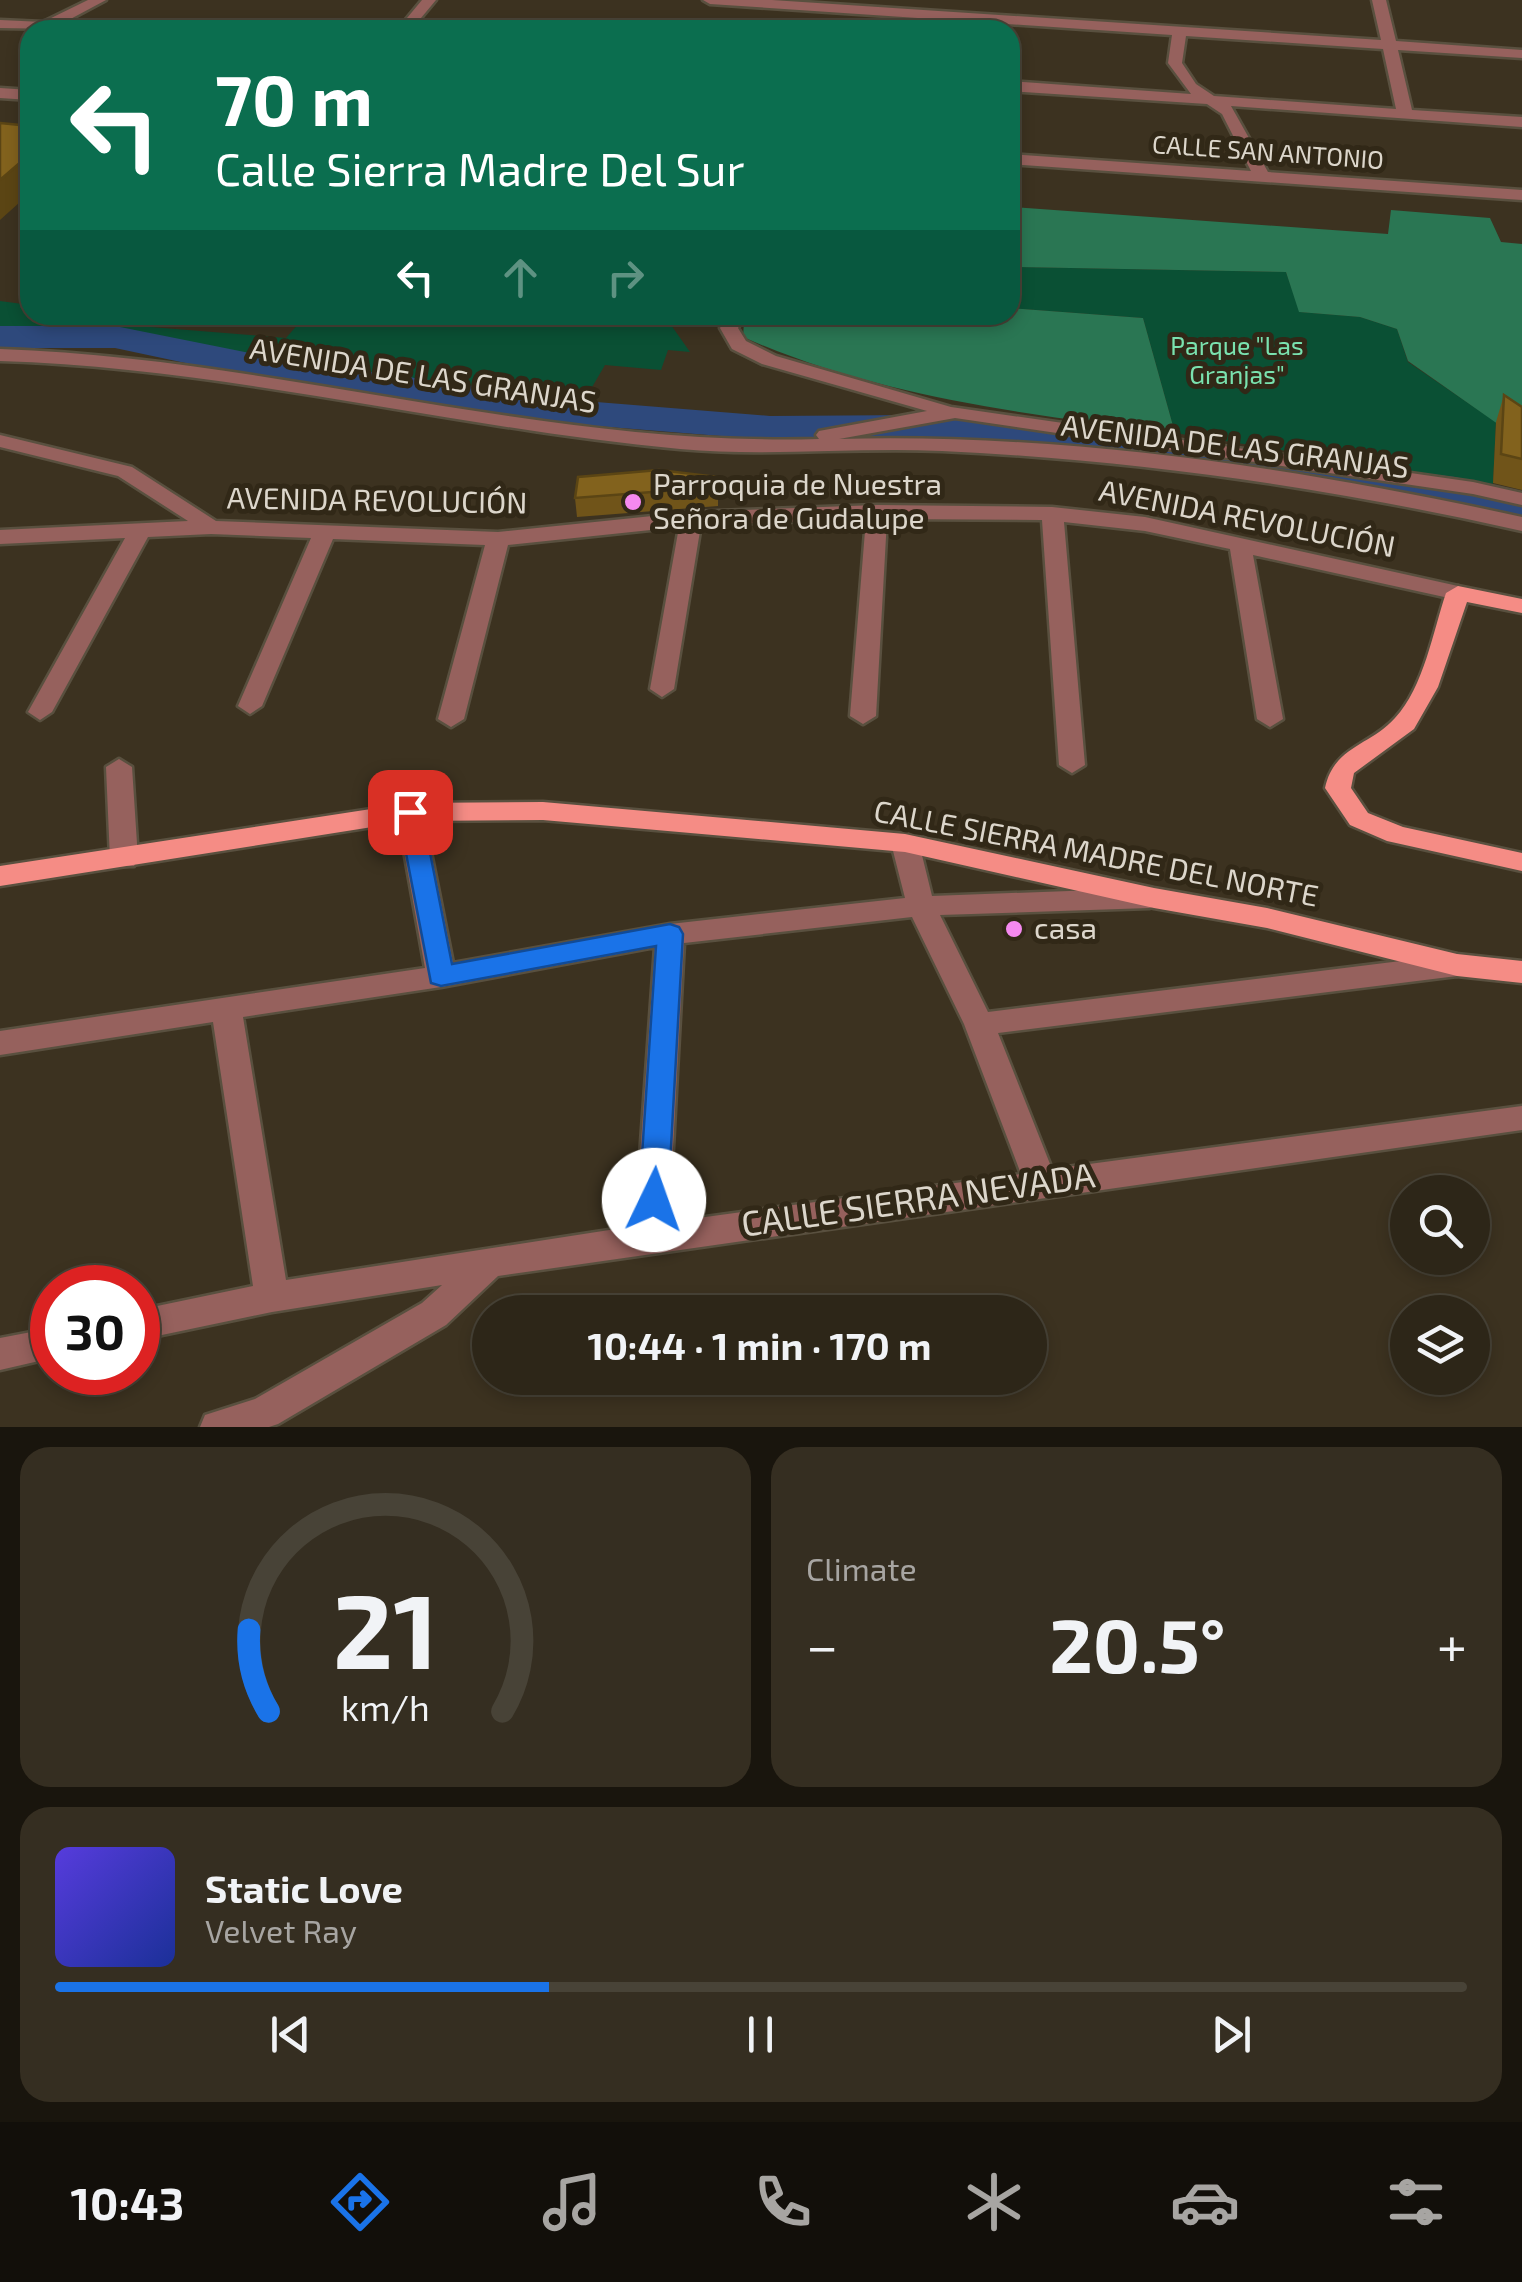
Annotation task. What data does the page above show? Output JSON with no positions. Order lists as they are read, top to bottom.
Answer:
{
  "streets": {
    "main road": ["AVENIDA REVOLUCIÓN", "CALLE SIERRA MADRE DEL NORTE"],
    "street": ["CALLE SAN ANTONIO", "AVENIDA DE LAS GRANJAS", "CALLE SIERRA NEVADA"]
  },
  "parks": ["Parque \"Las Granjas\""],
  "places": ["Parroquia de Nuestra Señora de Gudalupe", "casa"],
  "page": {
    "turn": ["70 m", "Calle Sierra Madre Del Sur"],
    "limit": "30",
    "trip": "10:44 · 1 min · 170 m",
    "tile": "Climate",
    "heat": ["−", "20.5°", "+"],
    "song": ["Static Love", "Velvet Ray"],
    "tabs": "10:43",
    "gauge": ["21", "km/h"]
  }
}
